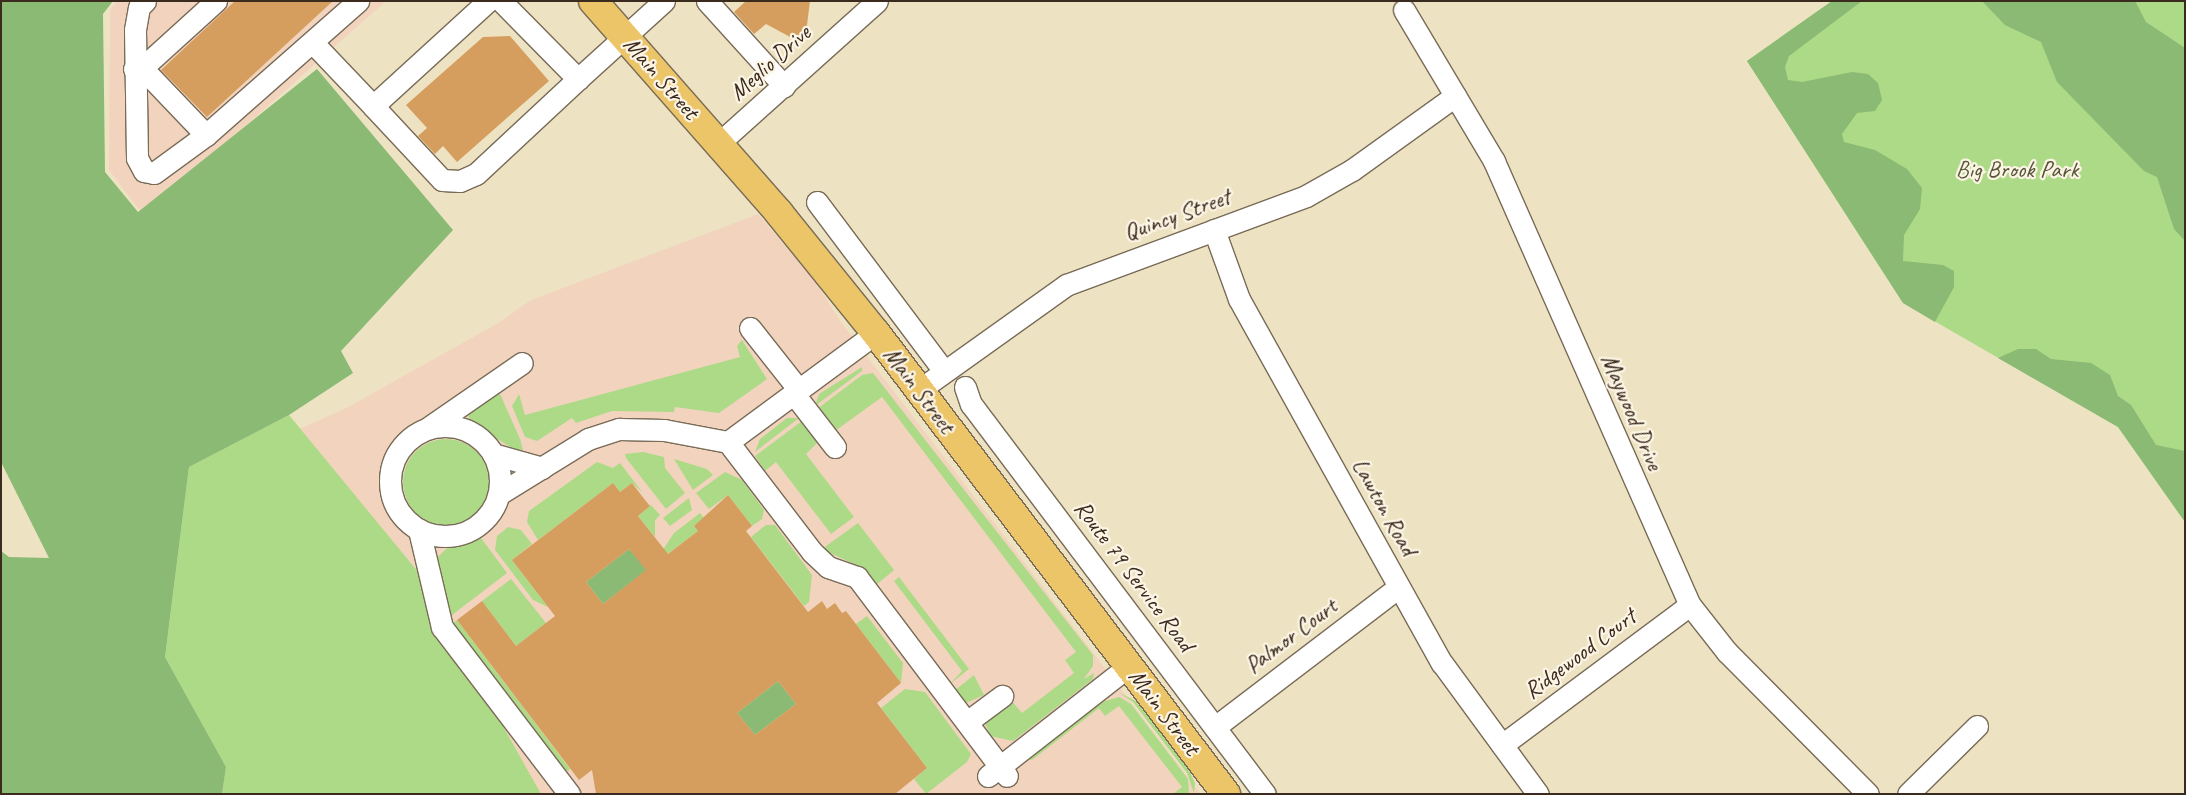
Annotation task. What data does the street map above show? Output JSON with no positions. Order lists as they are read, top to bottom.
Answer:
{
  "streets": {
    "main road": ["Main Street"],
    "street": [
      "Meglio Drive",
      "Quincy Street",
      "Maywood Drive",
      "Lawton Road",
      "Route 79 Service Road",
      "Palmor Court",
      "Ridgewood Court"
    ]
  },
  "crossings": [
    ["Meglio Drive", "Main Street"],
    ["Main Street", "Quincy Street"],
    ["Quincy Street", "Maywood Drive"],
    ["Quincy Street", "Lawton Road"],
    ["Maywood Drive", "Ridgewood Court"],
    ["Lawton Road", "Palmor Court"],
    ["Lawton Road", "Ridgewood Court"],
    ["Route 79 Service Road", "Palmor Court"]
  ],
  "parks": ["Big Brook Park"]
}
